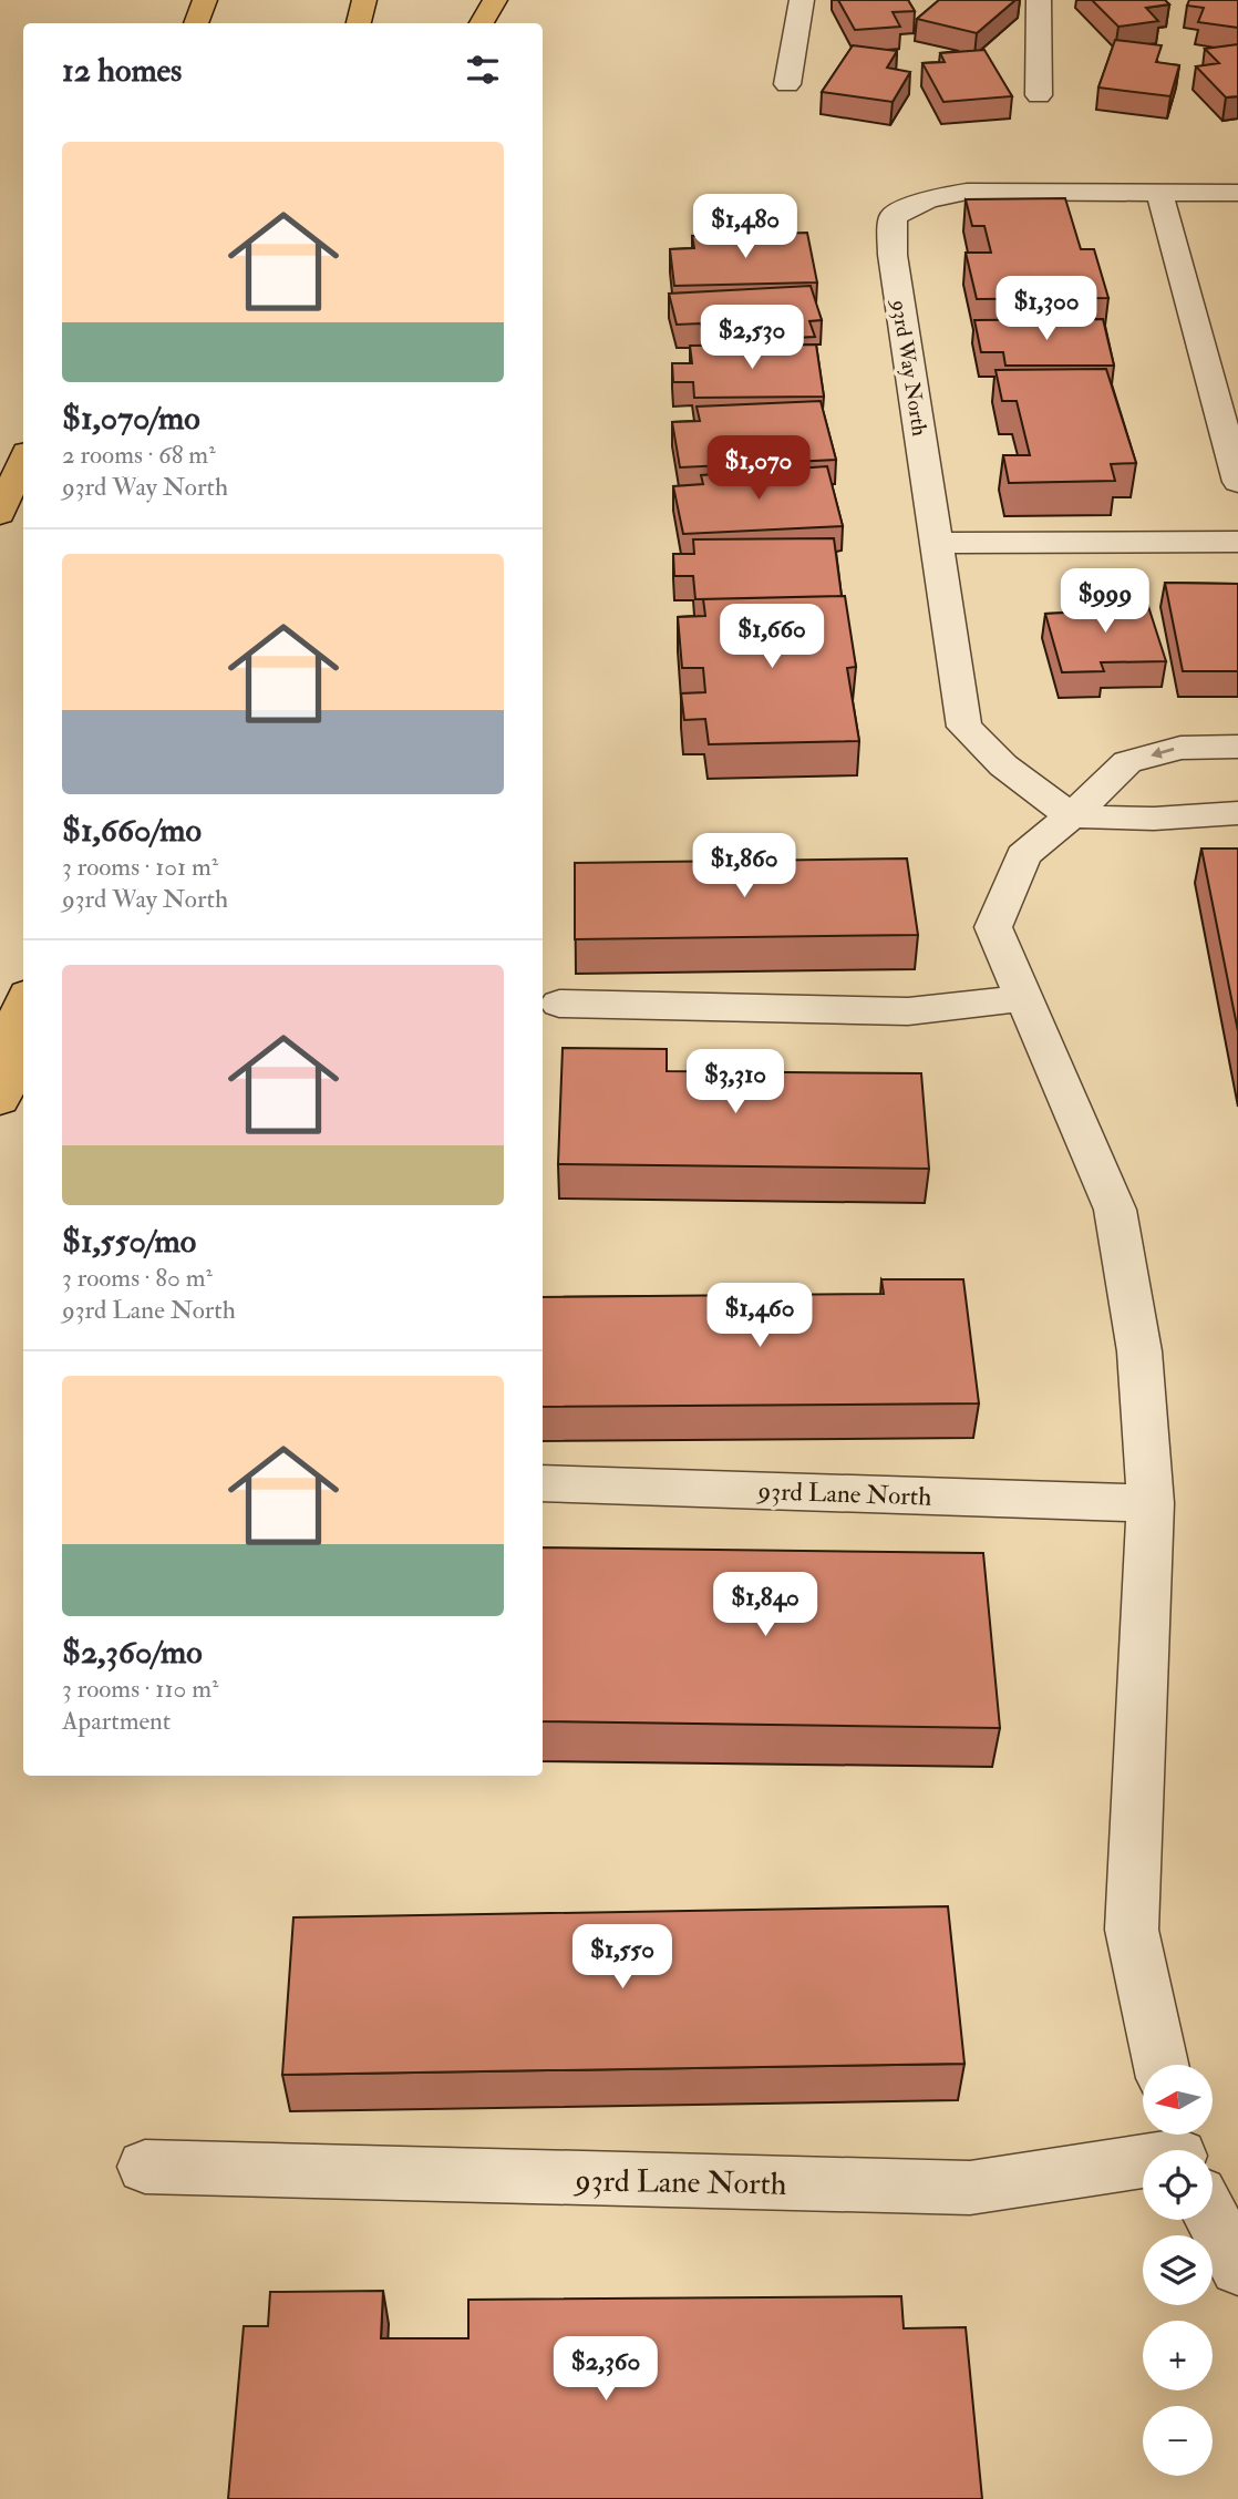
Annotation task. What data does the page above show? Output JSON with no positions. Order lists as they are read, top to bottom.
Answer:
{
  "streets": {
    "street": ["93rd Way North", "93rd Lane North"]
  },
  "north": "left",
  "page": {
    "heading": "12 homes",
    "list": [
      {
        "name": "$1,070/mo",
        "note": "2 rooms · 68 m² · 93rd Way North"
      },
      {
        "name": "$1,660/mo",
        "note": "3 rooms · 101 m² · 93rd Way North"
      },
      {
        "name": "$1,550/mo",
        "note": "3 rooms · 80 m² · 93rd Lane North"
      },
      {
        "name": "$2,360/mo",
        "note": "3 rooms · 110 m² · Apartment"
      }
    ],
    "price": [
      "$1,480",
      "$1,300",
      "$2,530",
      "$1,070",
      "$999",
      "$1,660",
      "$1,860",
      "$3,310",
      "$1,460",
      "$1,840",
      "$1,550",
      "$2,360"
    ],
    "map_buttons": ["+", "−"]
  }
}
